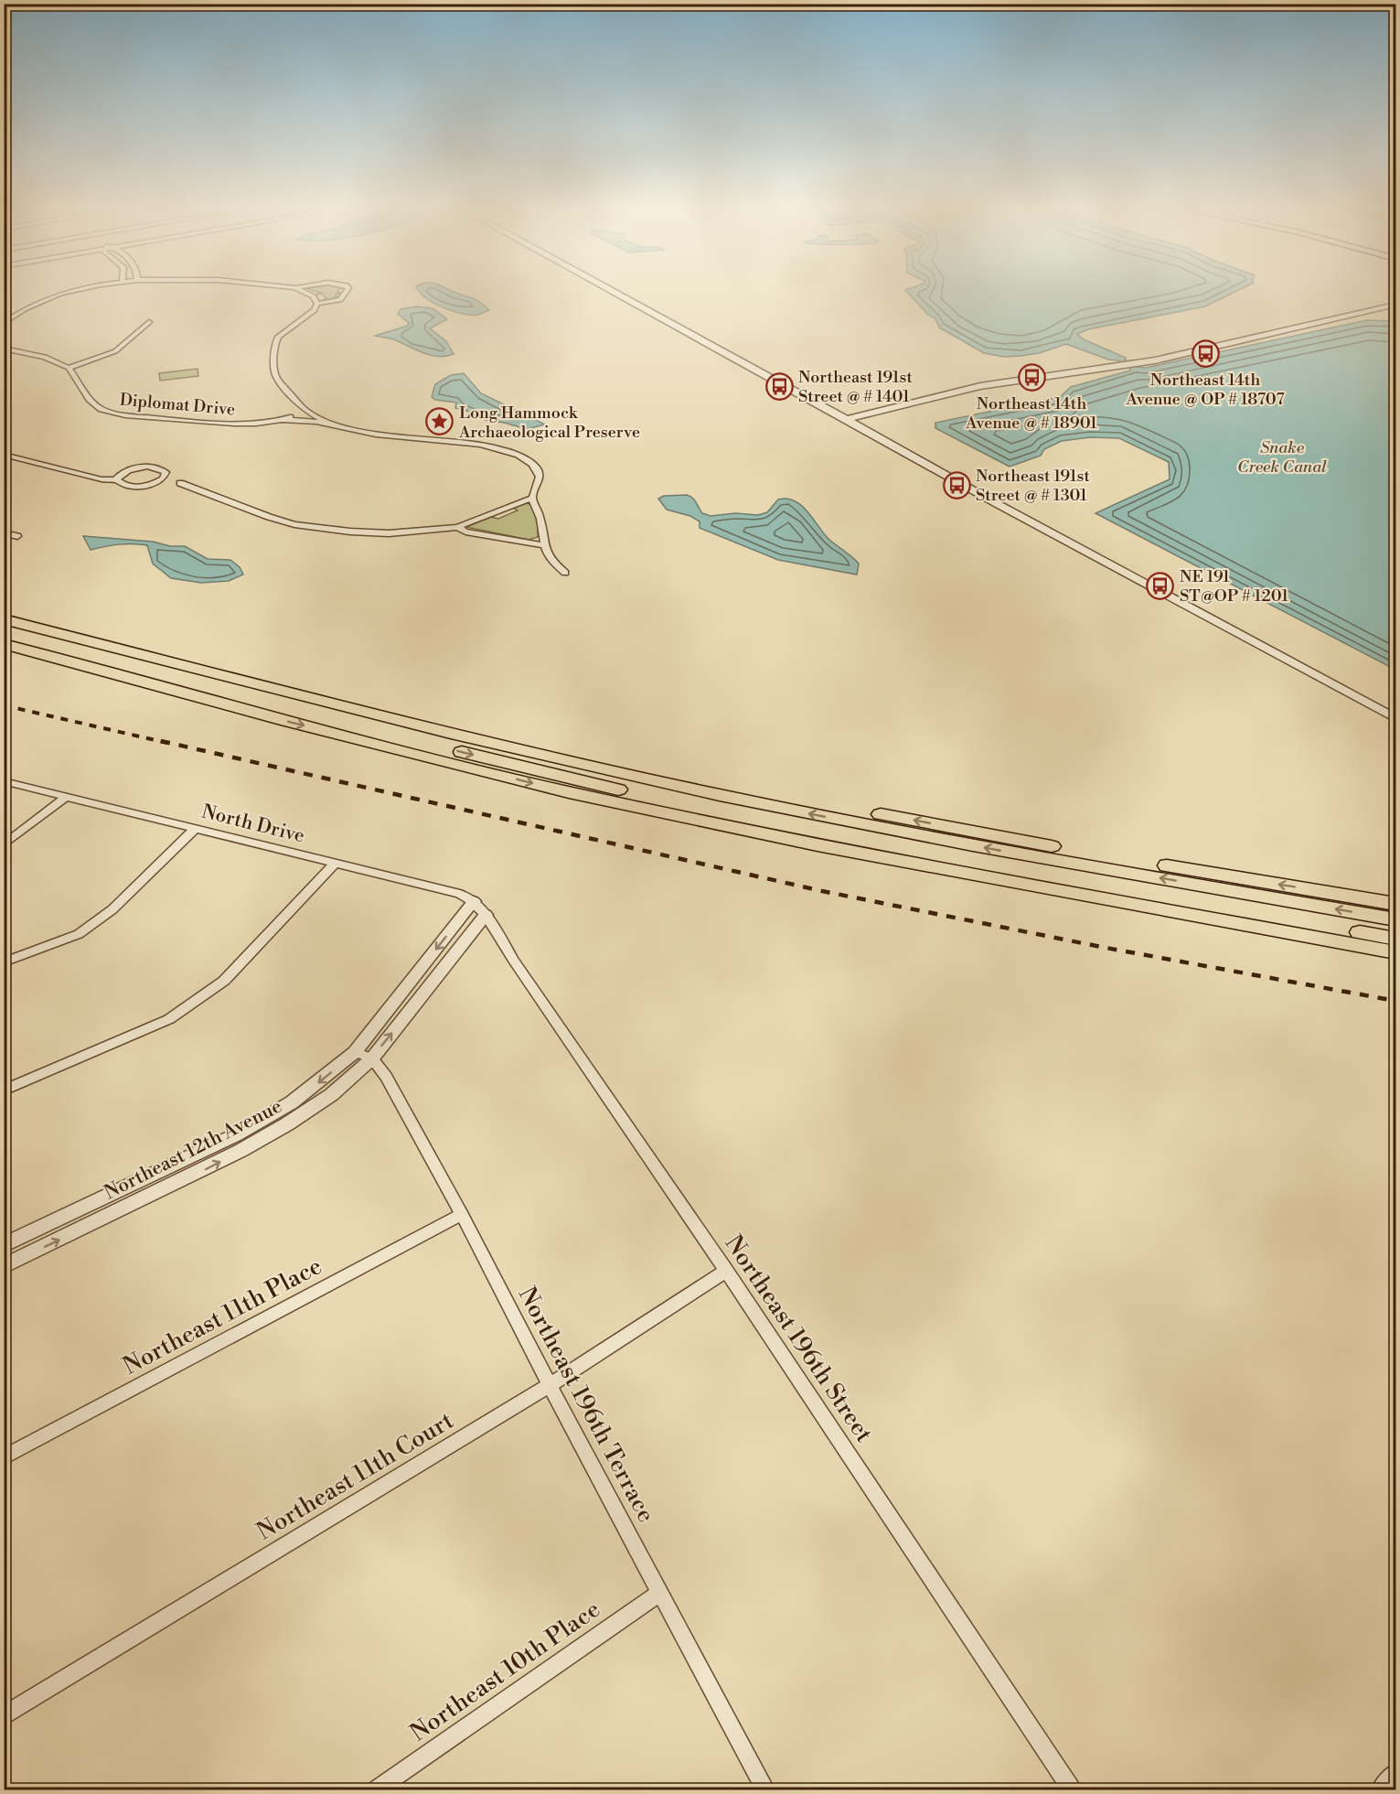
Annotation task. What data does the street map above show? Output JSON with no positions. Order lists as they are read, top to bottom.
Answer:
{
  "streets": {
    "street": [
      "Diplomat Drive",
      "North Drive",
      "Northeast 12th Avenue",
      "Northeast 11th Place",
      "Northeast 196th Street",
      "Northeast 196th Terrace",
      "Northeast 11th Court",
      "Northeast 10th Place"
    ]
  },
  "crossings": [
    ["North Drive", "Northeast 12th Avenue"],
    ["North Drive", "Northeast 196th Street"],
    ["Northeast 12th Avenue", "Northeast 196th Street"],
    ["Northeast 12th Avenue", "Northeast 196th Terrace"],
    ["Northeast 11th Place", "Northeast 196th Terrace"],
    ["Northeast 196th Street", "Northeast 11th Court"],
    ["Northeast 196th Terrace", "Northeast 11th Court"],
    ["Northeast 196th Terrace", "Northeast 10th Place"]
  ],
  "water": ["Snake Creek Canal"],
  "places": {
    "bus stop": [
      "Northeast 14th Avenue @ OP # 18707",
      "Northeast 14th Avenue @ # 18901",
      "Northeast 191st Street @ # 1401",
      "Northeast 191st Street @ # 1301",
      "NE 191 ST@OP # 1201"
    ],
    "place": ["Long Hammock Archaeological Preserve"]
  }
}
